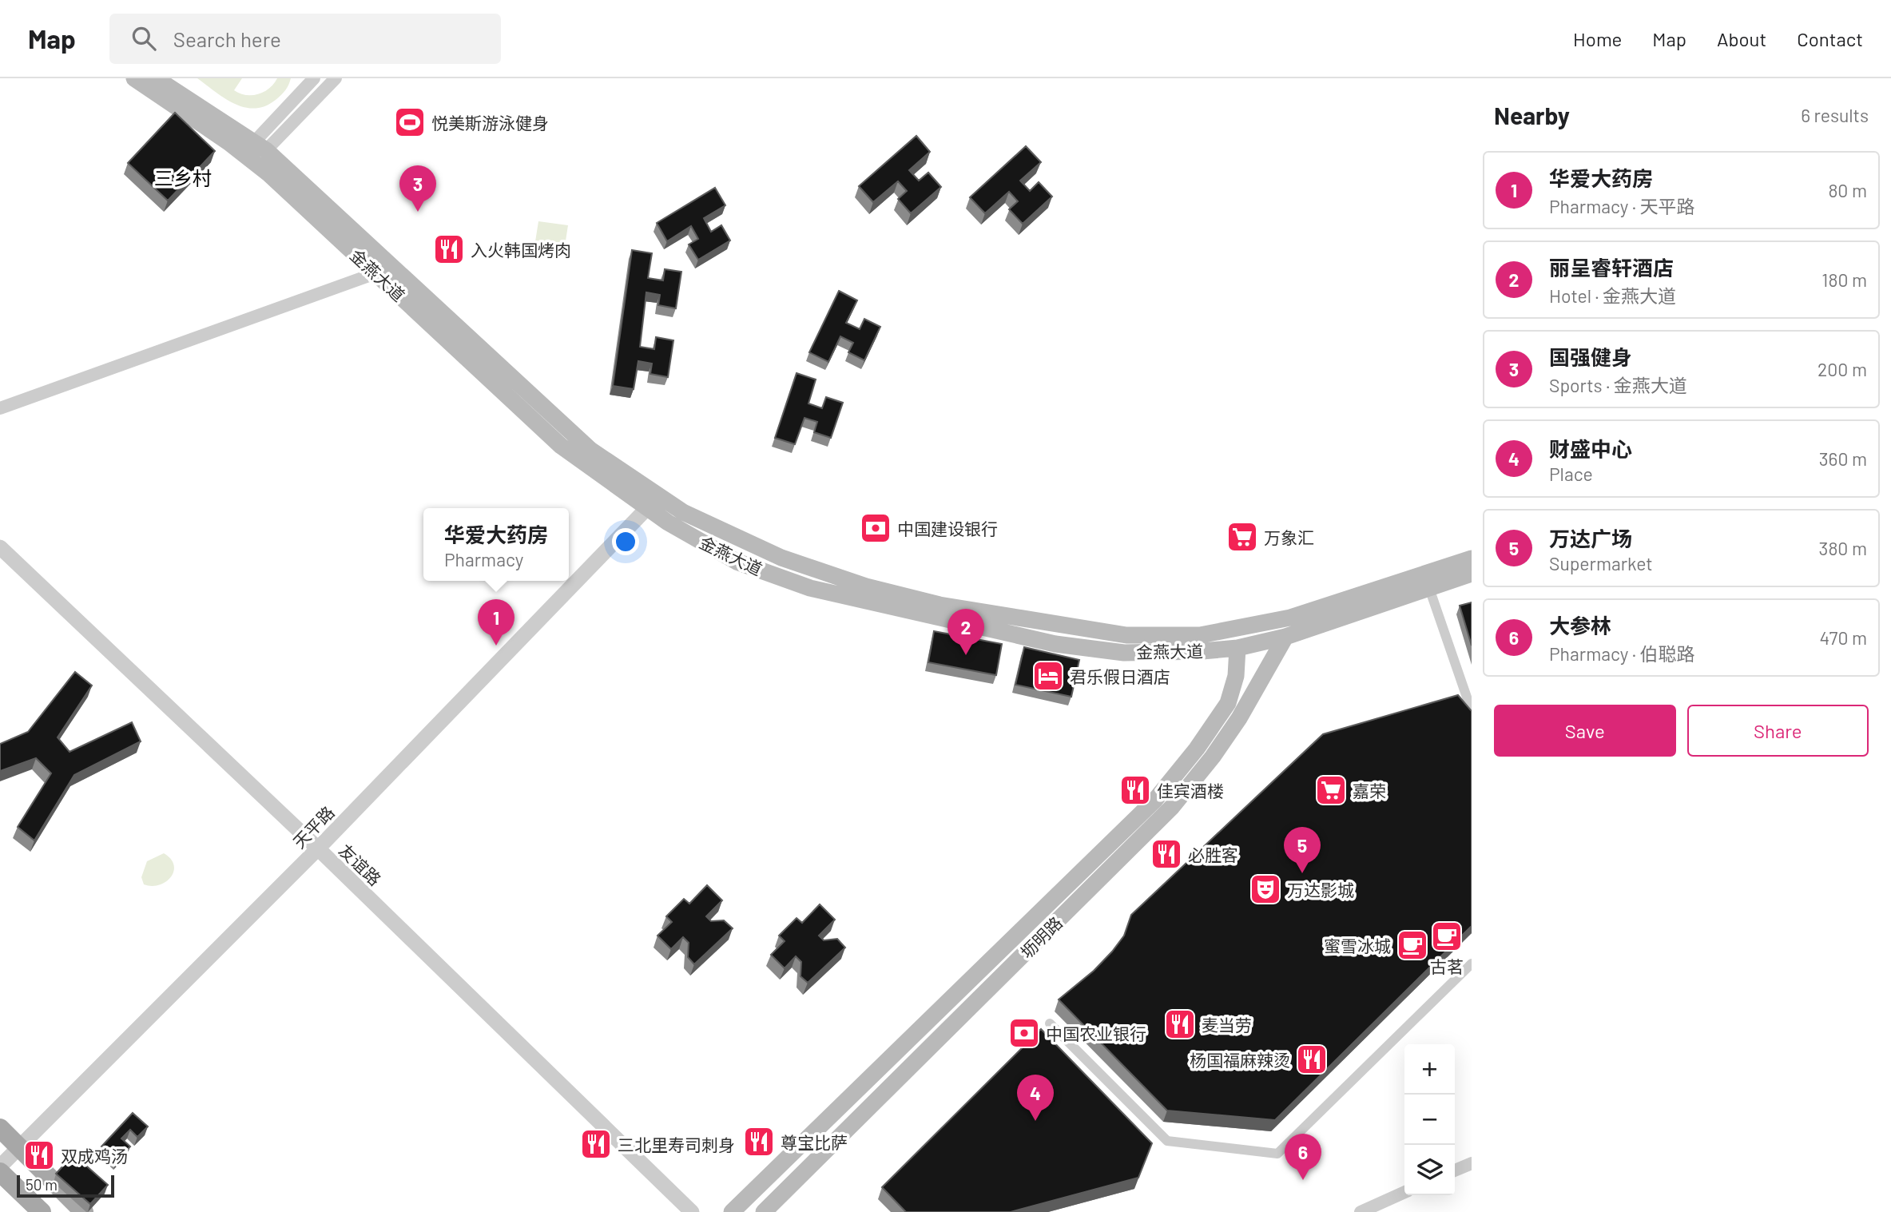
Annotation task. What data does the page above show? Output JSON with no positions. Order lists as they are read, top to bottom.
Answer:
{
  "streets": {
    "main road": ["金燕大道", "坜明路"],
    "street": ["天平路", "友谊路"]
  },
  "crossings": [
    ["金燕大道", "天平路"],
    ["金燕大道", "坜明路"],
    ["天平路", "友谊路"]
  ],
  "districts": ["三乡村"],
  "places": {
    "sports": ["悦美斯游泳健身"],
    "restaurant": [
      "入火韩国烤肉",
      "佳宾酒楼",
      "必胜客",
      "麦当劳",
      "杨国福麻辣烫",
      "尊宝比萨",
      "三北里寿司刺身",
      "双成鸡汤"
    ],
    "bank": ["中国建设银行", "中国农业银行"],
    "supermarket": ["万象汇", "嘉荣"],
    "hotel": ["君乐假日酒店"],
    "theatre": ["万达影城"],
    "cafe": ["古茗", "蜜雪冰城"]
  },
  "scale_bar": "50 m",
  "page": {
    "header": "Map",
    "search": "Search here",
    "nav": [
      "Home",
      "Map",
      "About",
      "Contact"
    ],
    "heading": ["Nearby", "6 results"],
    "list": [
      {
        "mark": "1",
        "name": "华爱大药房",
        "note": "Pharmacy · 天平路",
        "value": "80 m"
      },
      {
        "mark": "2",
        "name": "丽呈睿轩酒店",
        "note": "Hotel · 金燕大道",
        "value": "180 m"
      },
      {
        "mark": "3",
        "name": "国强健身",
        "note": "Sports · 金燕大道",
        "value": "200 m"
      },
      {
        "mark": "4",
        "name": "财盛中心",
        "note": "Place",
        "value": "360 m"
      },
      {
        "mark": "5",
        "name": "万达广场",
        "note": "Supermarket",
        "value": "380 m"
      },
      {
        "mark": "6",
        "name": "大参林",
        "note": "Pharmacy · 伯聪路",
        "value": "470 m"
      }
    ],
    "pins": [
      "3",
      "1",
      "2",
      "5",
      "4",
      "6"
    ],
    "popup": ["华爱大药房", "Pharmacy"],
    "buttons": ["Save", "Share"],
    "map_buttons": ["+", "−"],
    "scale": "50 m"
  }
}
